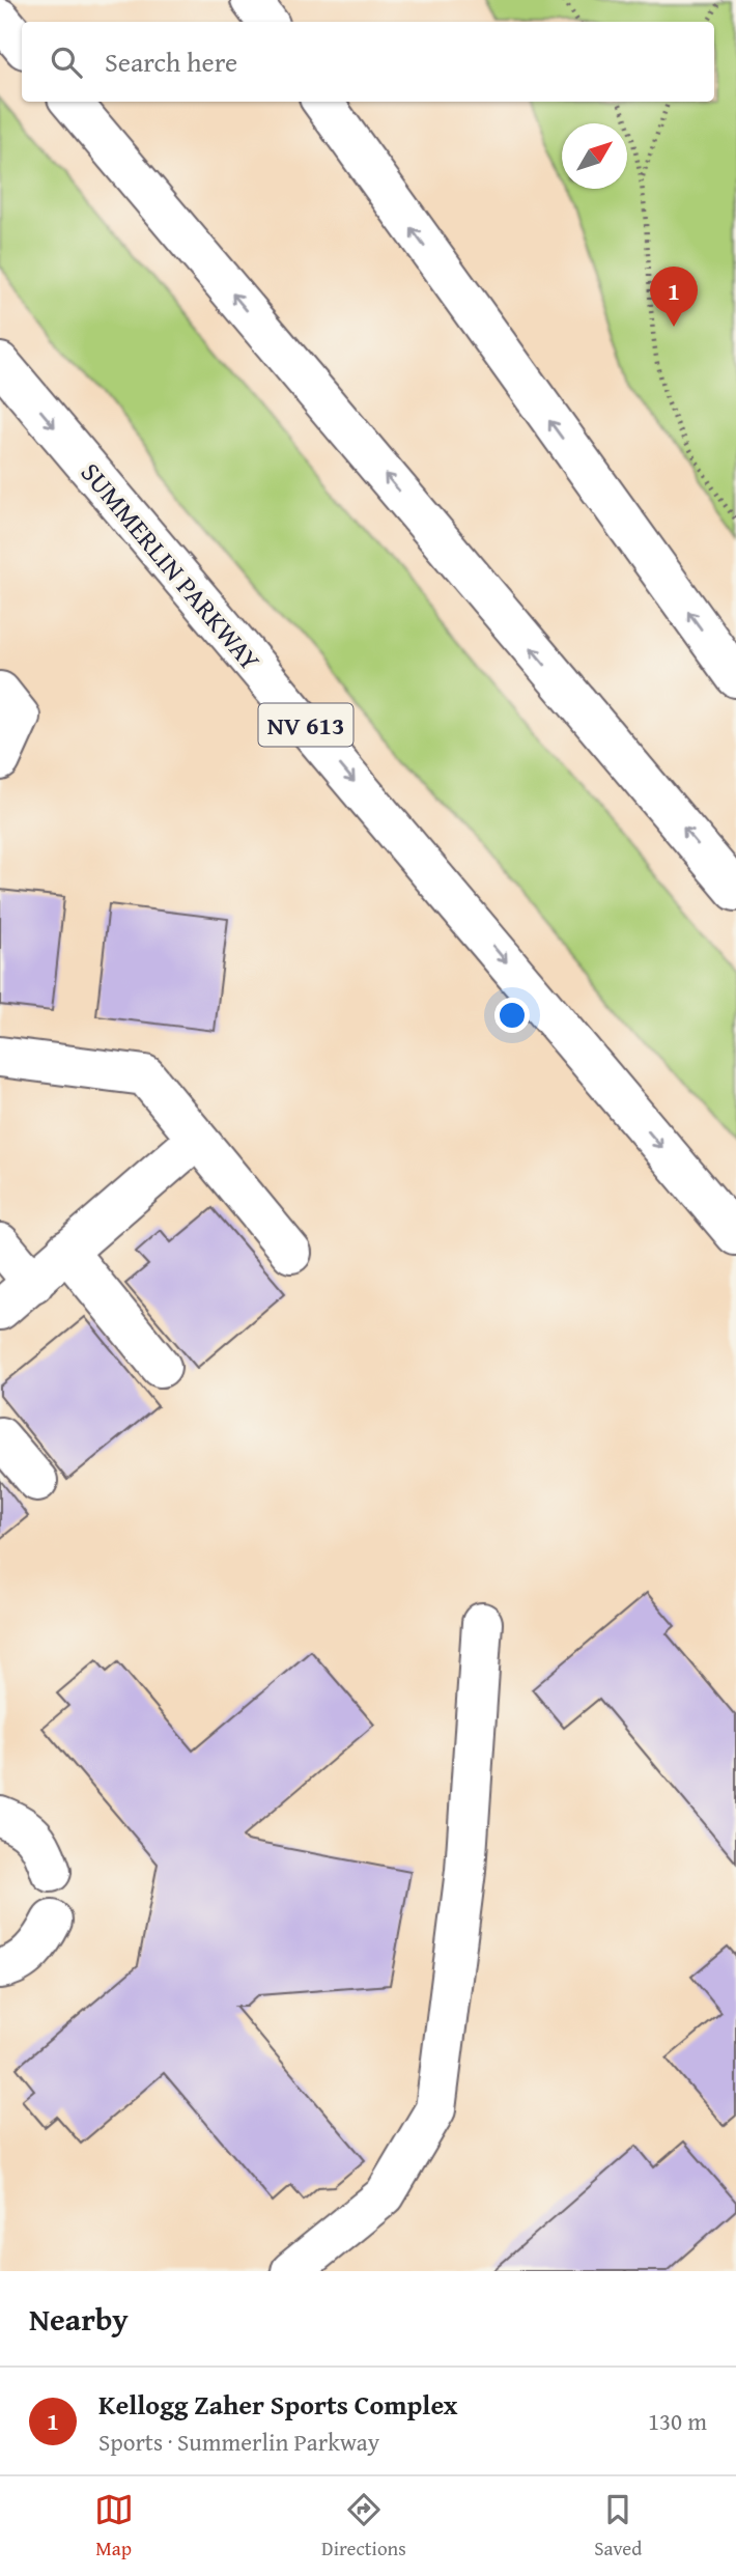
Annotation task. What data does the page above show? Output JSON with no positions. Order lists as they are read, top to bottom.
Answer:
{
  "streets": {
    "main road": ["SUMMERLIN PARKWAY", "NV 613"]
  },
  "north": "top right",
  "page": {
    "search": "Search here",
    "pins": "1",
    "heading": "Nearby",
    "list": [
      {
        "mark": "1",
        "name": "Kellogg Zaher Sports Complex",
        "note": "Sports · Summerlin Parkway",
        "value": "130 m"
      }
    ],
    "nav": ["Map", "Directions", "Saved"]
  }
}
